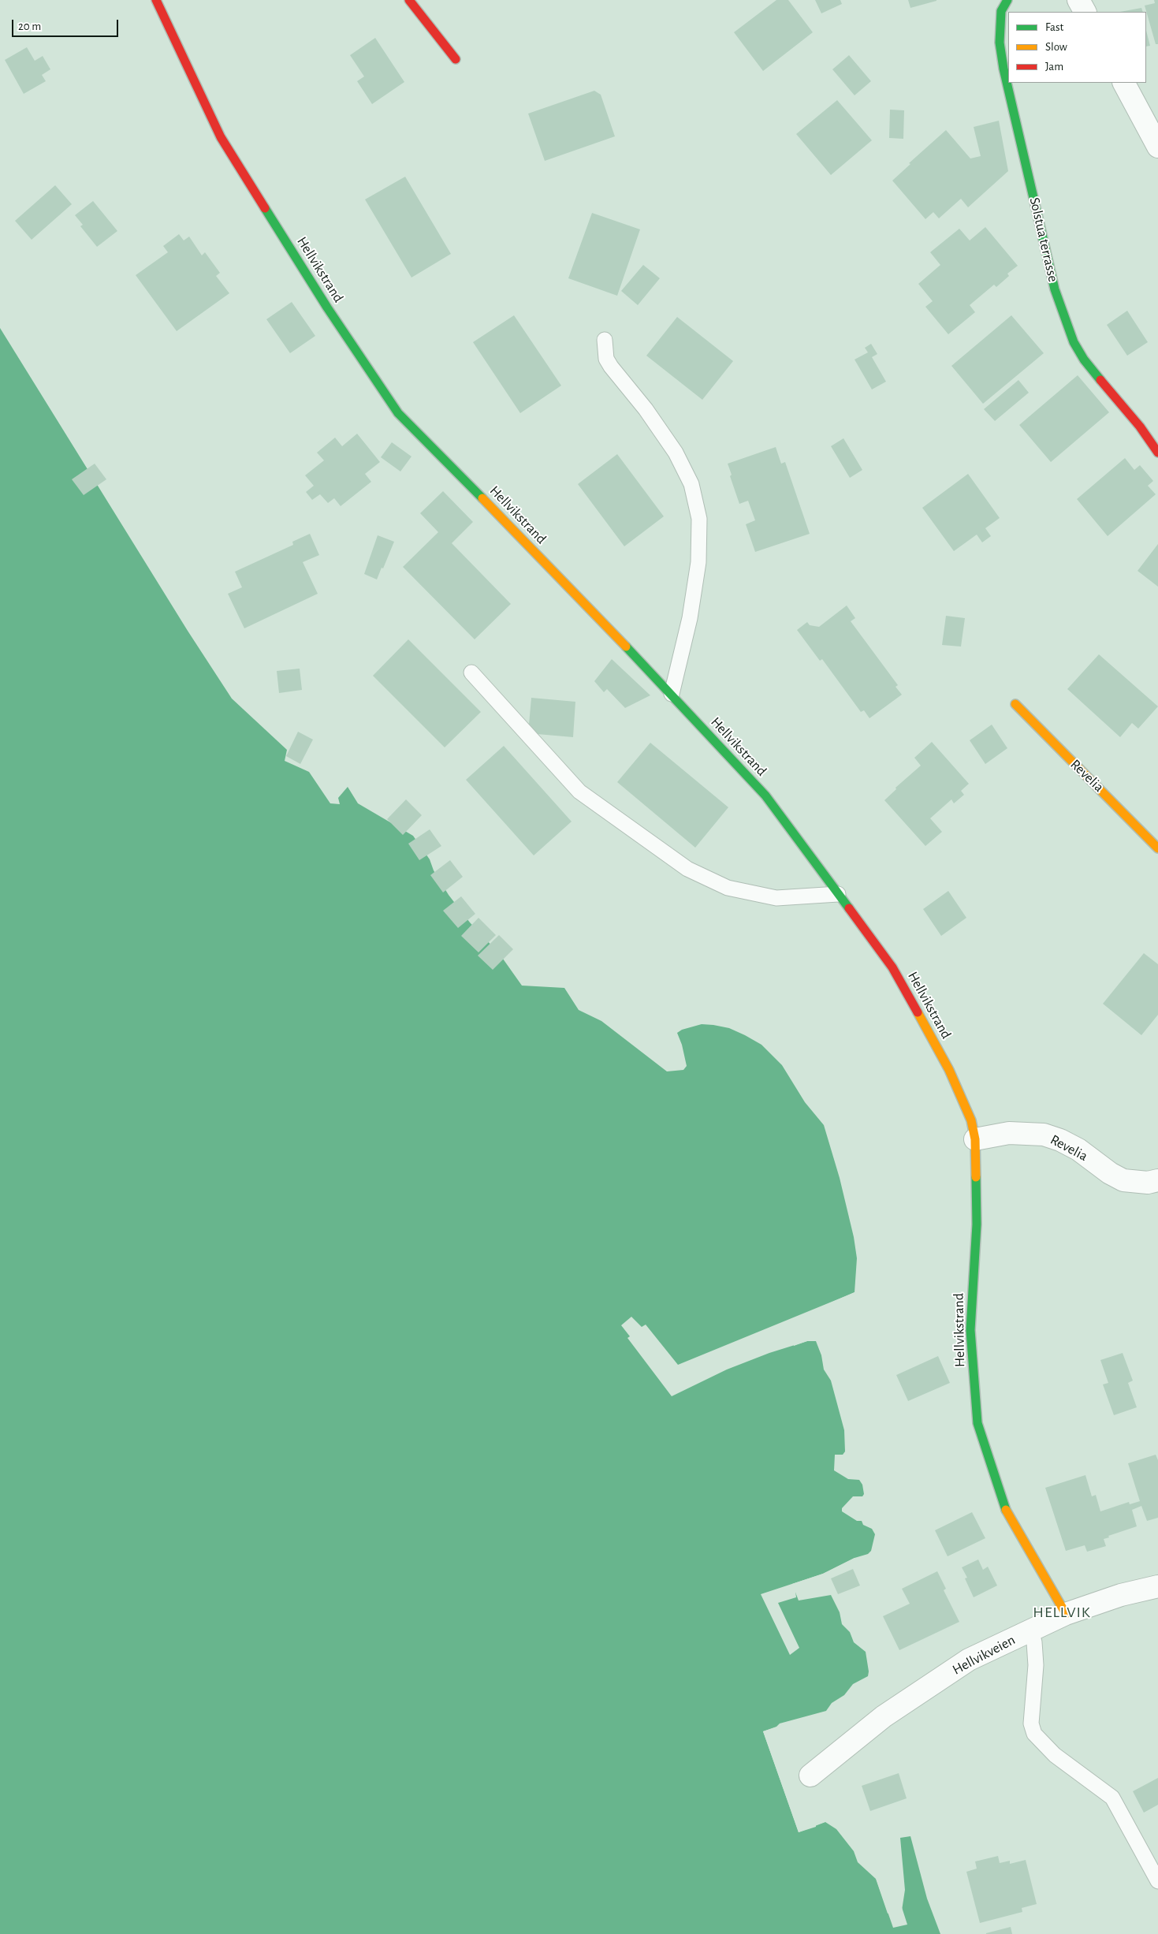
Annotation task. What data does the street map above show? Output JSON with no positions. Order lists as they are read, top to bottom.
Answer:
{
  "streets": {
    "street": [
      "Solstua terrasse",
      "Hellvikstrand",
      "Revelia",
      "Hellvikveien"
    ]
  },
  "crossings": [
    ["Hellvikstrand", "Revelia"],
    ["Hellvikstrand", "Hellvikveien"]
  ],
  "districts": ["HELLVIK"],
  "legend": ["Fast", "Slow", "Jam"],
  "scale_bar": "20 m"
}
